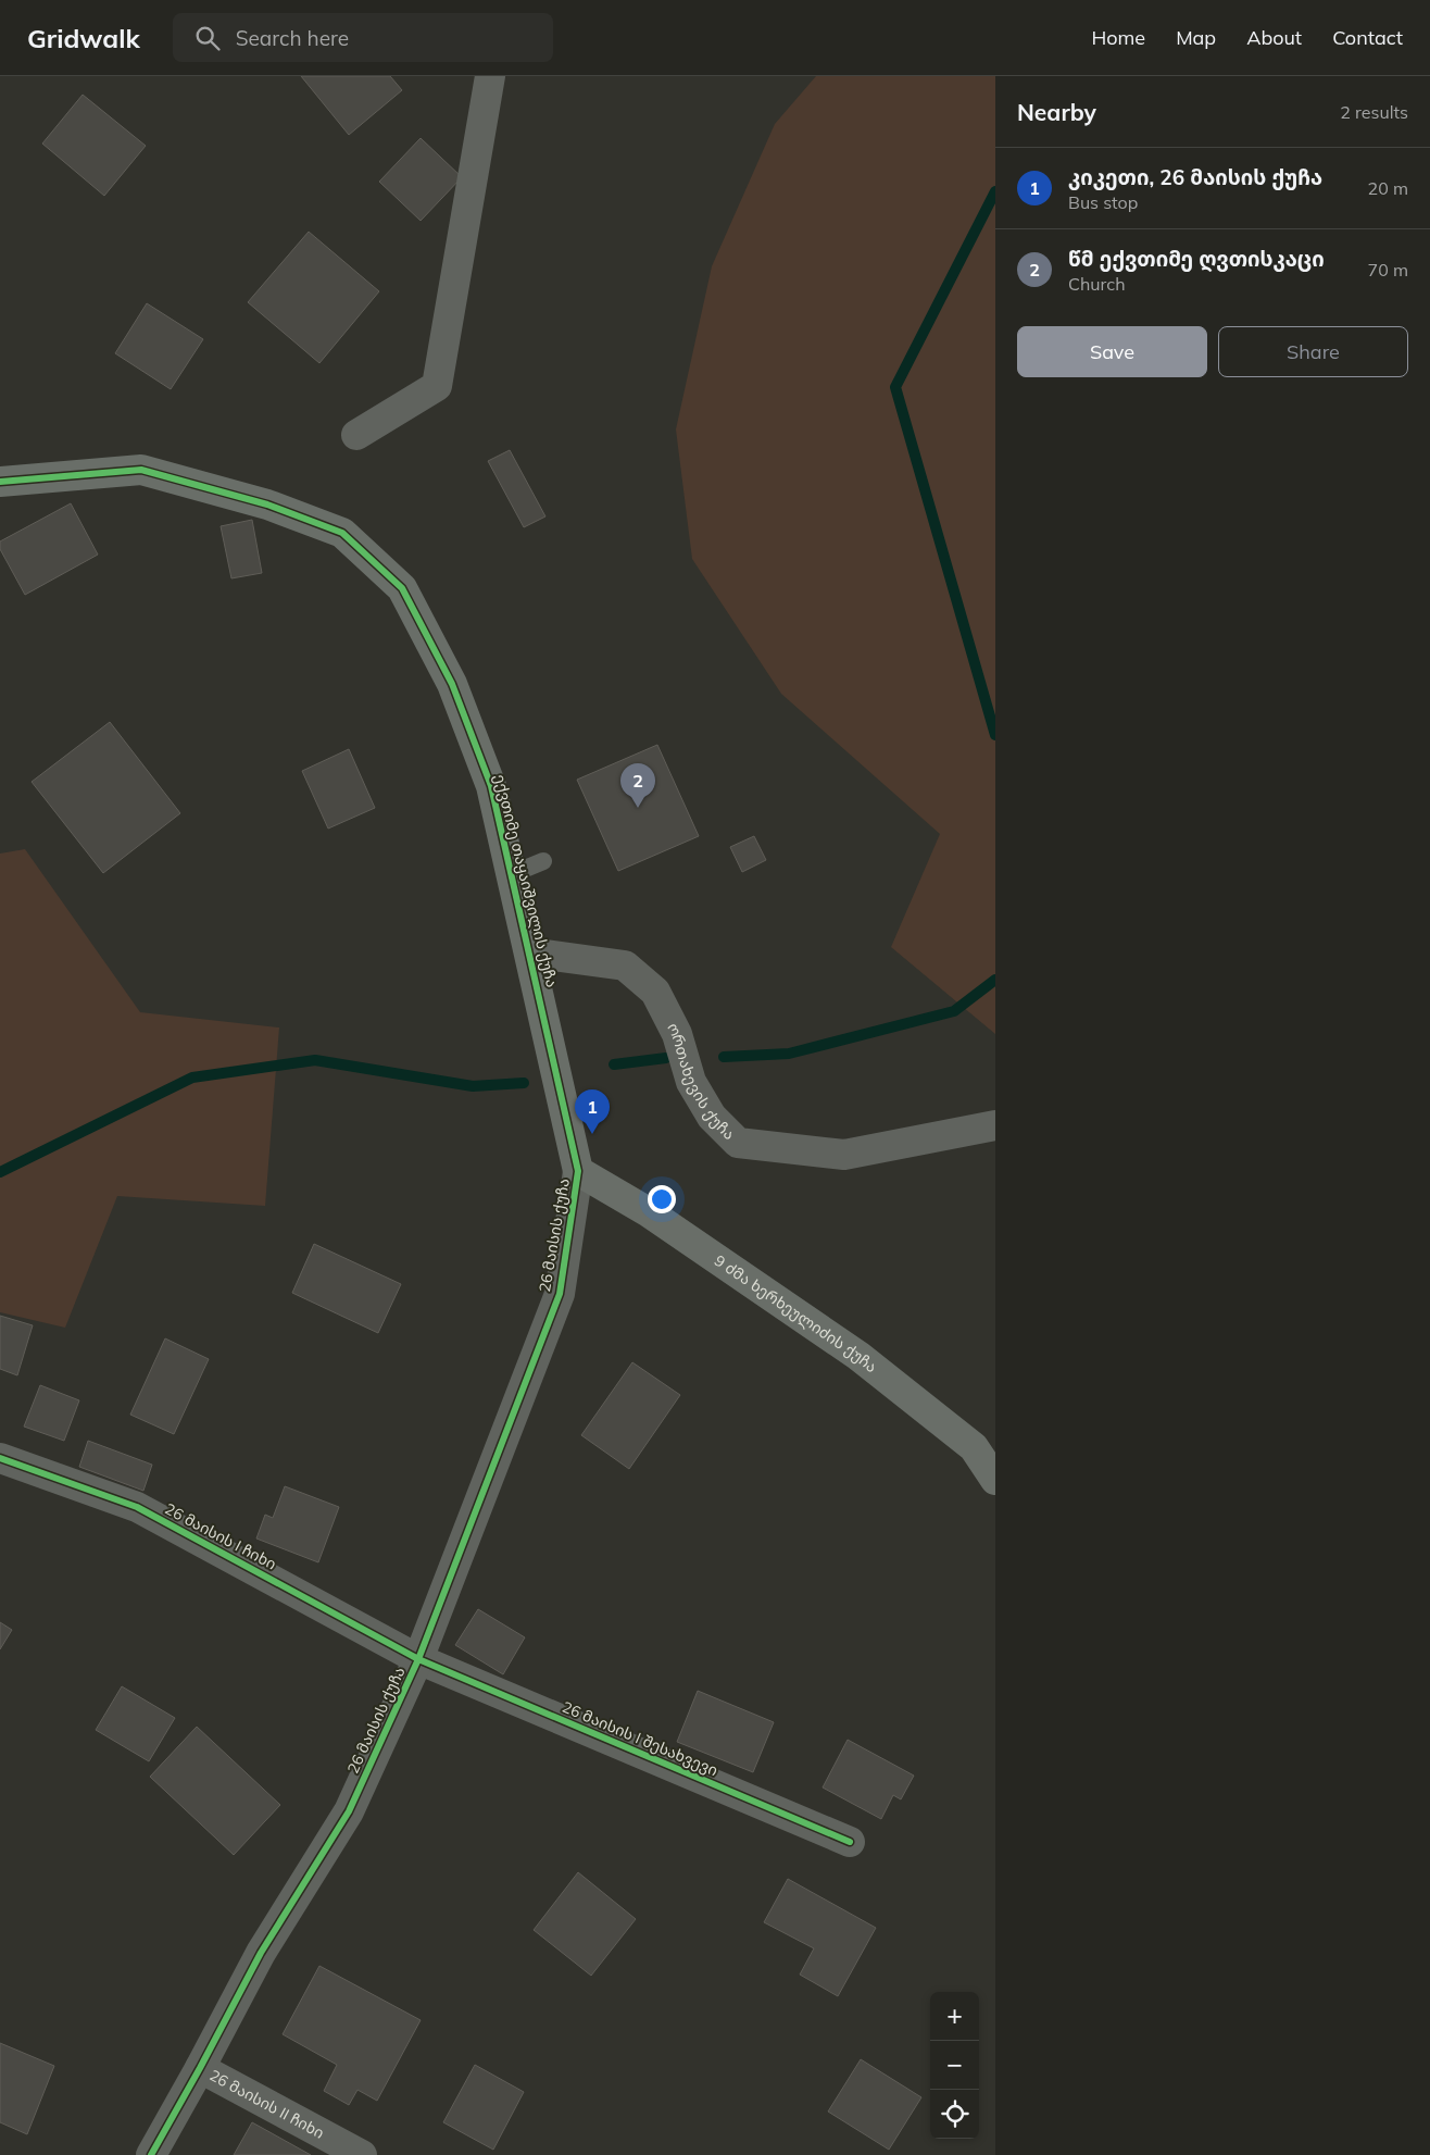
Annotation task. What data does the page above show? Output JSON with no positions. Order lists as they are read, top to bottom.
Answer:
{
  "streets": {
    "street": [
      "ექვთიმე თაყაიშვილის ქუჩა",
      "ორთახევის ქუჩა",
      "26 მაისის ქუჩა",
      "9 ძმა ხერხეულიძის ქუჩა",
      "26 მაისის I ჩიხი",
      "26 მაისის I შესახვევი",
      "26 მაისის II ჩიხი"
    ]
  },
  "crossings": [
    ["ექვთიმე თაყაიშვილის ქუჩა", "ორთახევის ქუჩა"],
    ["ექვთიმე თაყაიშვილის ქუჩა", "26 მაისის ქუჩა"],
    ["ექვთიმე თაყაიშვილის ქუჩა", "9 ძმა ხერხეულიძის ქუჩა"],
    ["26 მაისის ქუჩა", "9 ძმა ხერხეულიძის ქუჩა"],
    ["26 მაისის ქუჩა", "26 მაისის I ჩიხი"],
    ["26 მაისის ქუჩა", "26 მაისის I შესახვევი"],
    ["26 მაისის ქუჩა", "26 მაისის II ჩიხი"],
    ["26 მაისის I ჩიხი", "26 მაისის I შესახვევი"]
  ],
  "page": {
    "header": "Gridwalk",
    "search": "Search here",
    "nav": [
      "Home",
      "Map",
      "About",
      "Contact"
    ],
    "heading": ["Nearby", "2 results"],
    "list": [
      {
        "mark": "1",
        "name": "კიკეთი, 26 მაისის ქუჩა",
        "note": "Bus stop",
        "value": "20 m"
      },
      {
        "mark": "2",
        "name": "წმ ექვთიმე ღვთისკაცი",
        "note": "Church",
        "value": "70 m"
      }
    ],
    "buttons": ["Save", "Share"],
    "pins": ["2", "1"],
    "map_buttons": ["+", "−"]
  }
}
